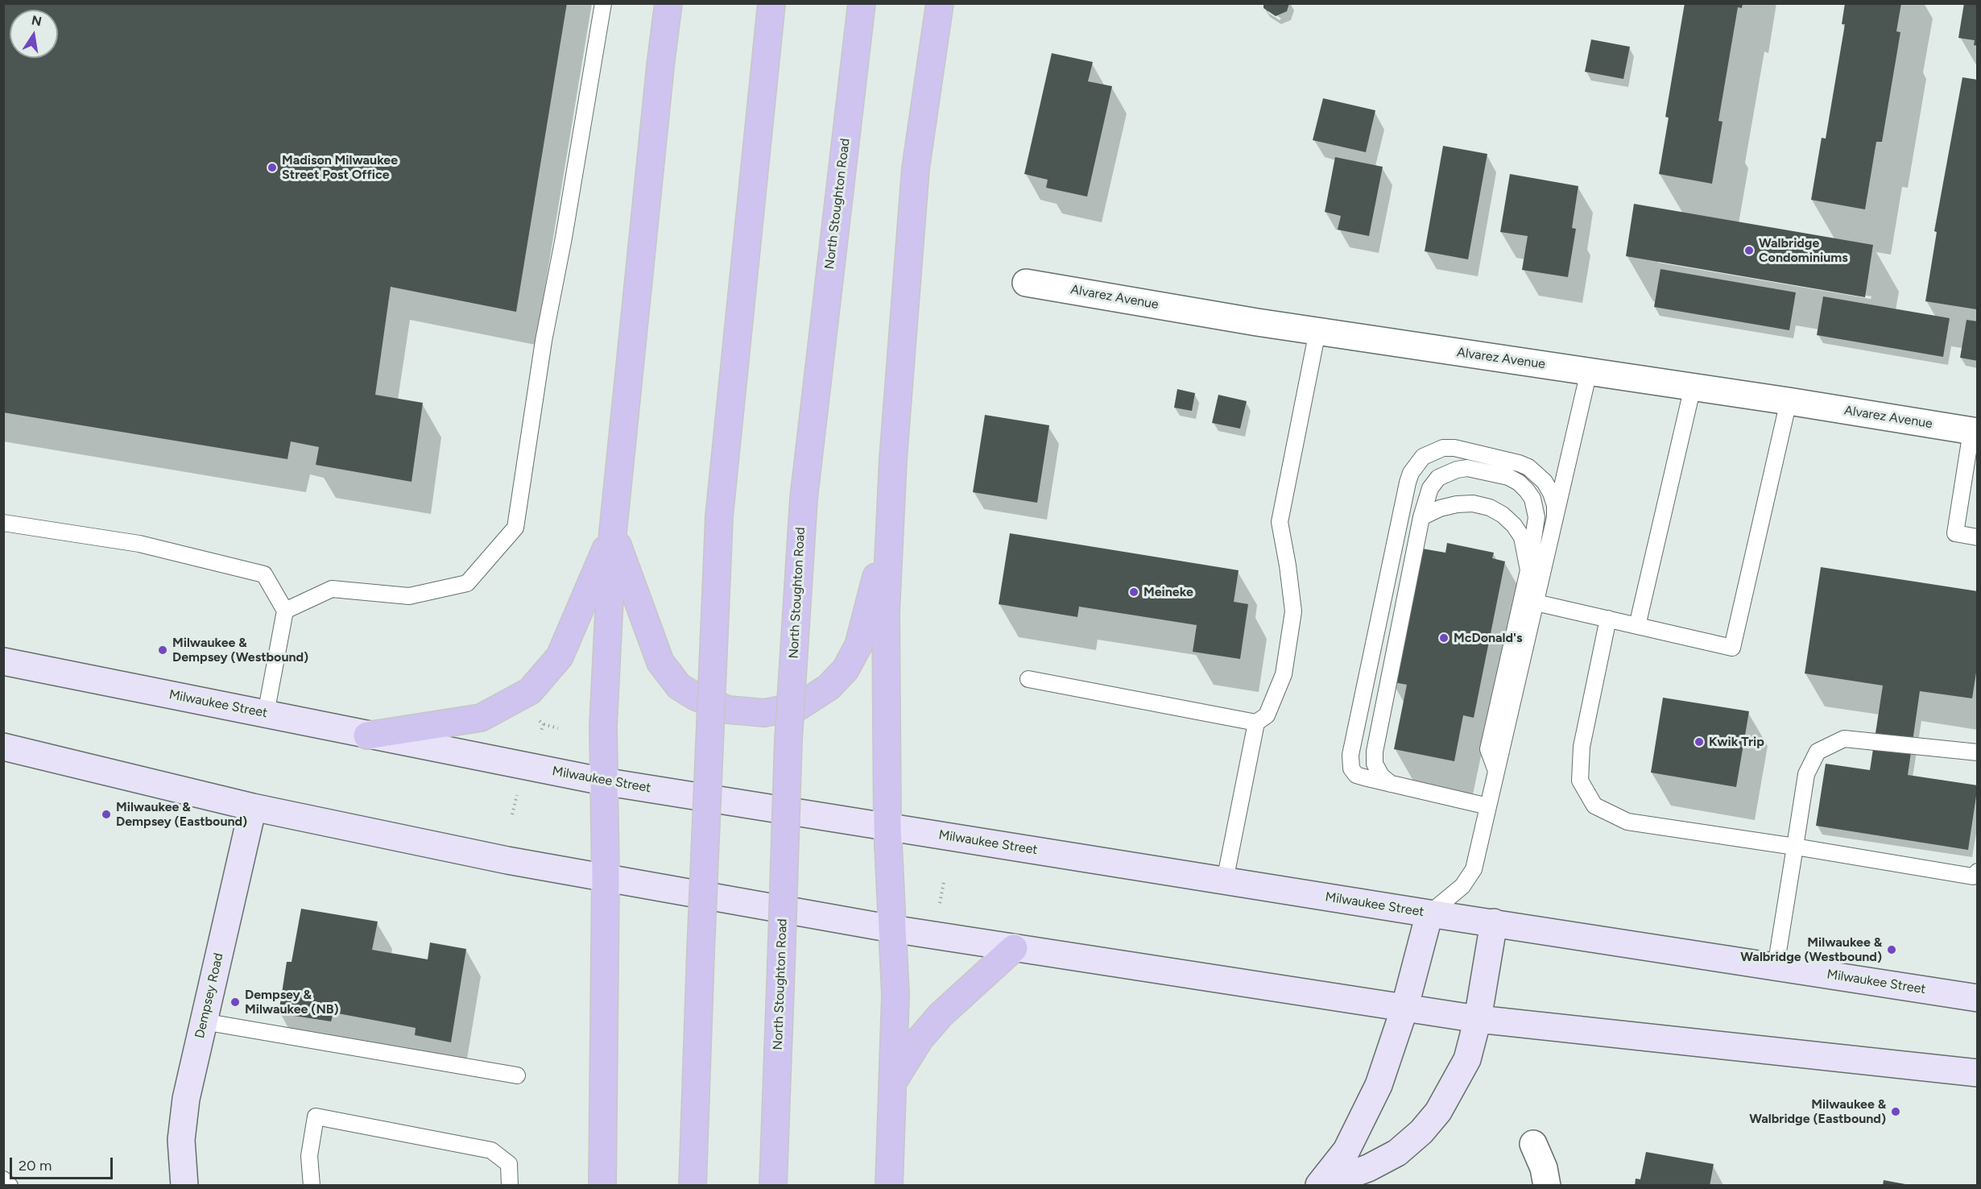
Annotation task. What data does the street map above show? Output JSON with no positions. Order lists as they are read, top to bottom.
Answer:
{
  "streets": {
    "main road": ["North Stoughton Road"],
    "street": ["Alvarez Avenue", "Milwaukee Street", "Dempsey Road"]
  },
  "places": [
    "Madison Milwaukee Street Post Office",
    "Walbridge Condominiums",
    "Meineke",
    "McDonald's",
    "Milwaukee & Dempsey (Westbound)",
    "Kwik Trip",
    "Milwaukee & Dempsey (Eastbound)",
    "Milwaukee & Walbridge (Westbound)",
    "Dempsey & Milwaukee (NB)",
    "Milwaukee & Walbridge (Eastbound)"
  ],
  "scale_bar": "20 m",
  "north": "top"
}
